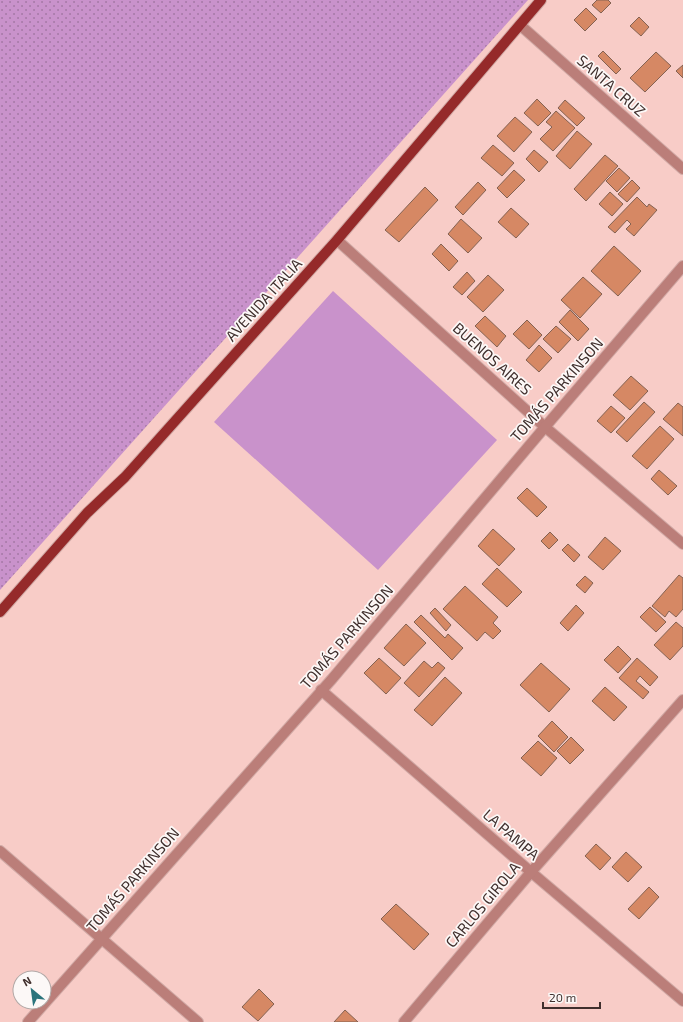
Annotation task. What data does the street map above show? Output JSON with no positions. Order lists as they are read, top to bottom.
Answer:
{
  "streets": {
    "main road": ["AVENIDA ITALIA"],
    "street": [
      "SANTA CRUZ",
      "BUENOS AIRES",
      "TOMÁS PARKINSON",
      "LA PAMPA",
      "CARLOS GIROLA"
    ]
  },
  "crossings": [
    ["SANTA CRUZ", "AVENIDA ITALIA"],
    ["AVENIDA ITALIA", "BUENOS AIRES"],
    ["BUENOS AIRES", "TOMÁS PARKINSON"],
    ["TOMÁS PARKINSON", "LA PAMPA"],
    ["LA PAMPA", "CARLOS GIROLA"]
  ],
  "scale_bar": "20 m",
  "north": "top left"
}
